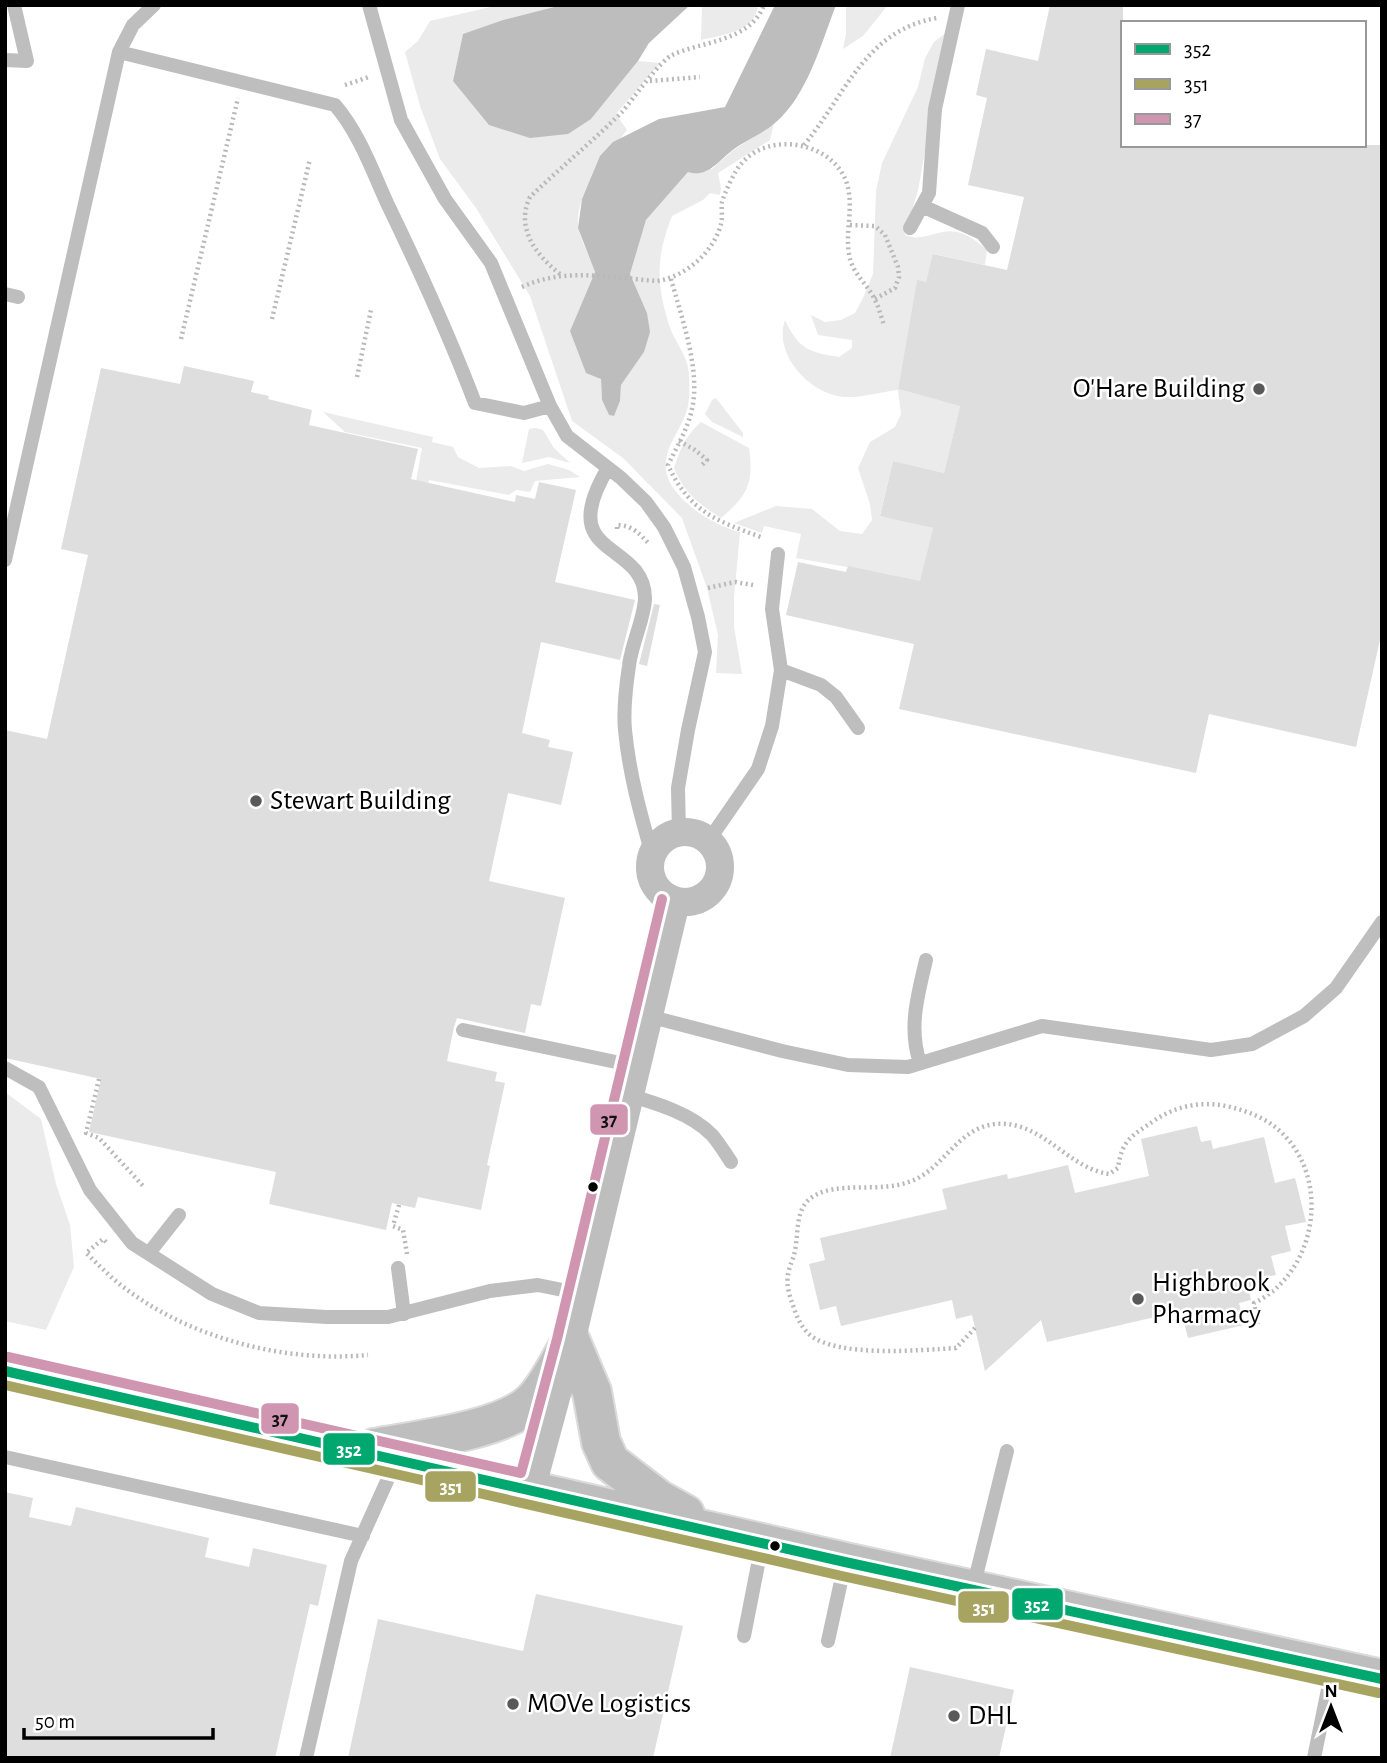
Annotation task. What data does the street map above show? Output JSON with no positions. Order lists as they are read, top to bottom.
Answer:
{
  "places": [
    "O'Hare Building",
    "Stewart Building",
    "Highbrook Pharmacy",
    "MOVe Logistics",
    "DHL"
  ],
  "lines": ["transit line 37", "transit line 352", "transit line 351"],
  "legend": ["352", "351", "37"],
  "scale_bar": "50 m",
  "north": "top"
}
